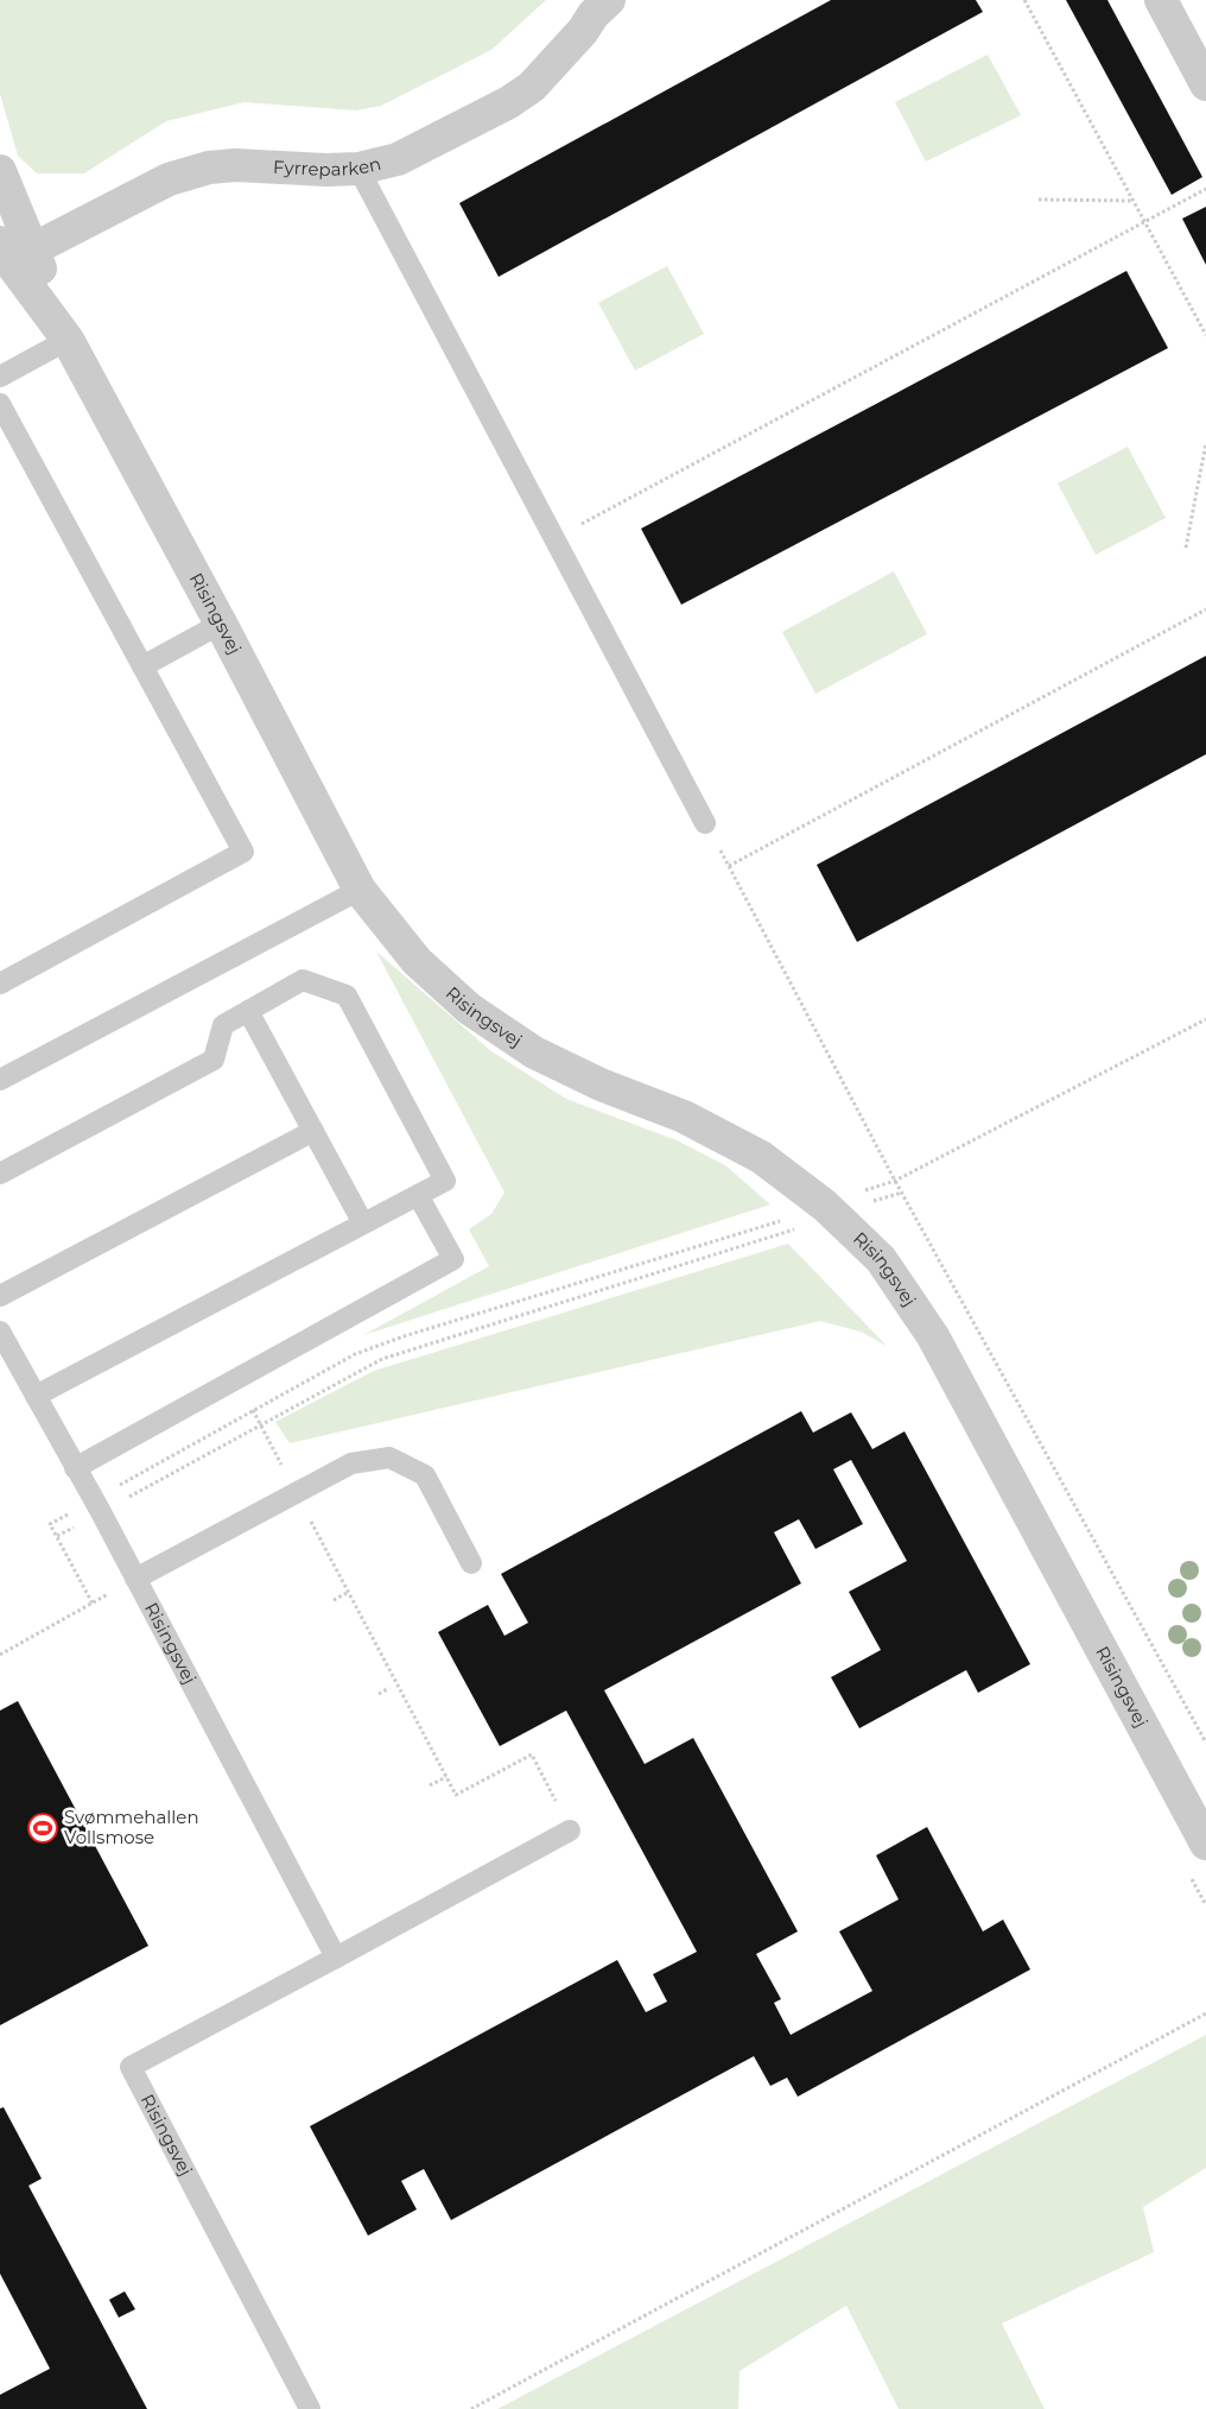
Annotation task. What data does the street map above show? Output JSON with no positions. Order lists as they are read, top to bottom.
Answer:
{
  "streets": {
    "street": ["Fyrreparken", "Risingsvej"]
  },
  "crossings": [
    ["Fyrreparken", "Risingsvej"]
  ],
  "places": {
    "sports": ["Svømmehallen Vollsmose"]
  }
}
